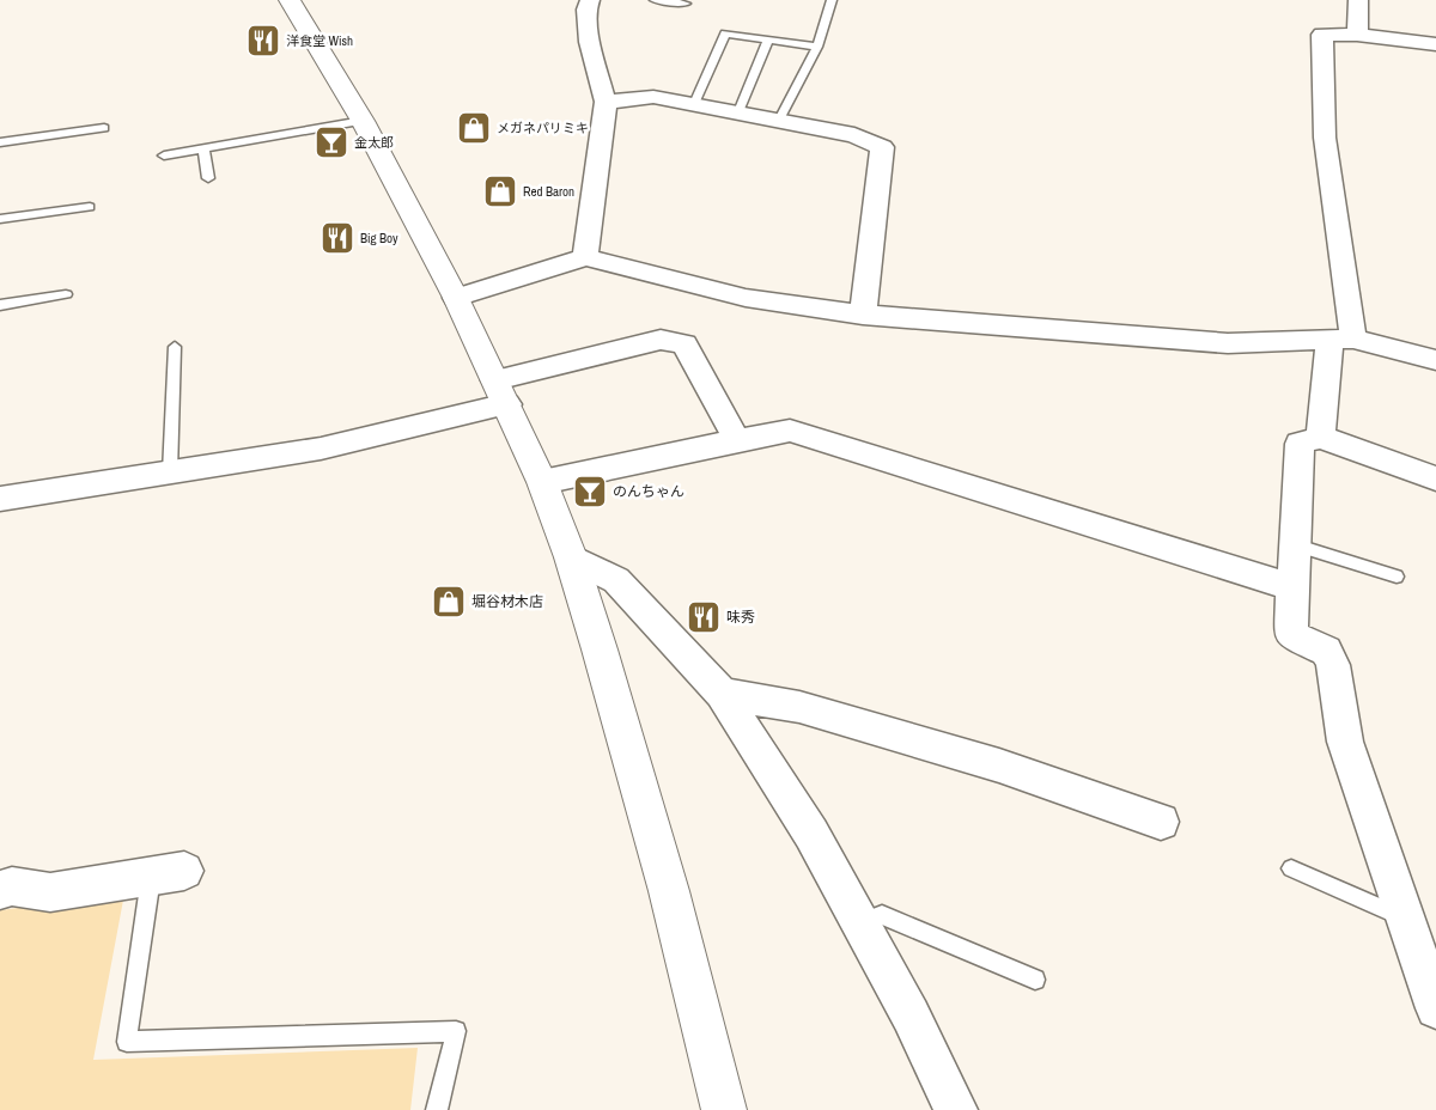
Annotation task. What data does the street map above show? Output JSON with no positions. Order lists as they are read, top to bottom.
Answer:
{
  "places": {
    "restaurant": ["洋食堂 Wish", "Big Boy", "味秀"],
    "shop": ["メガネパリミキ", "Red Baron", "堀谷材木店"],
    "bar": ["金太郎", "のんちゃん"]
  }
}
